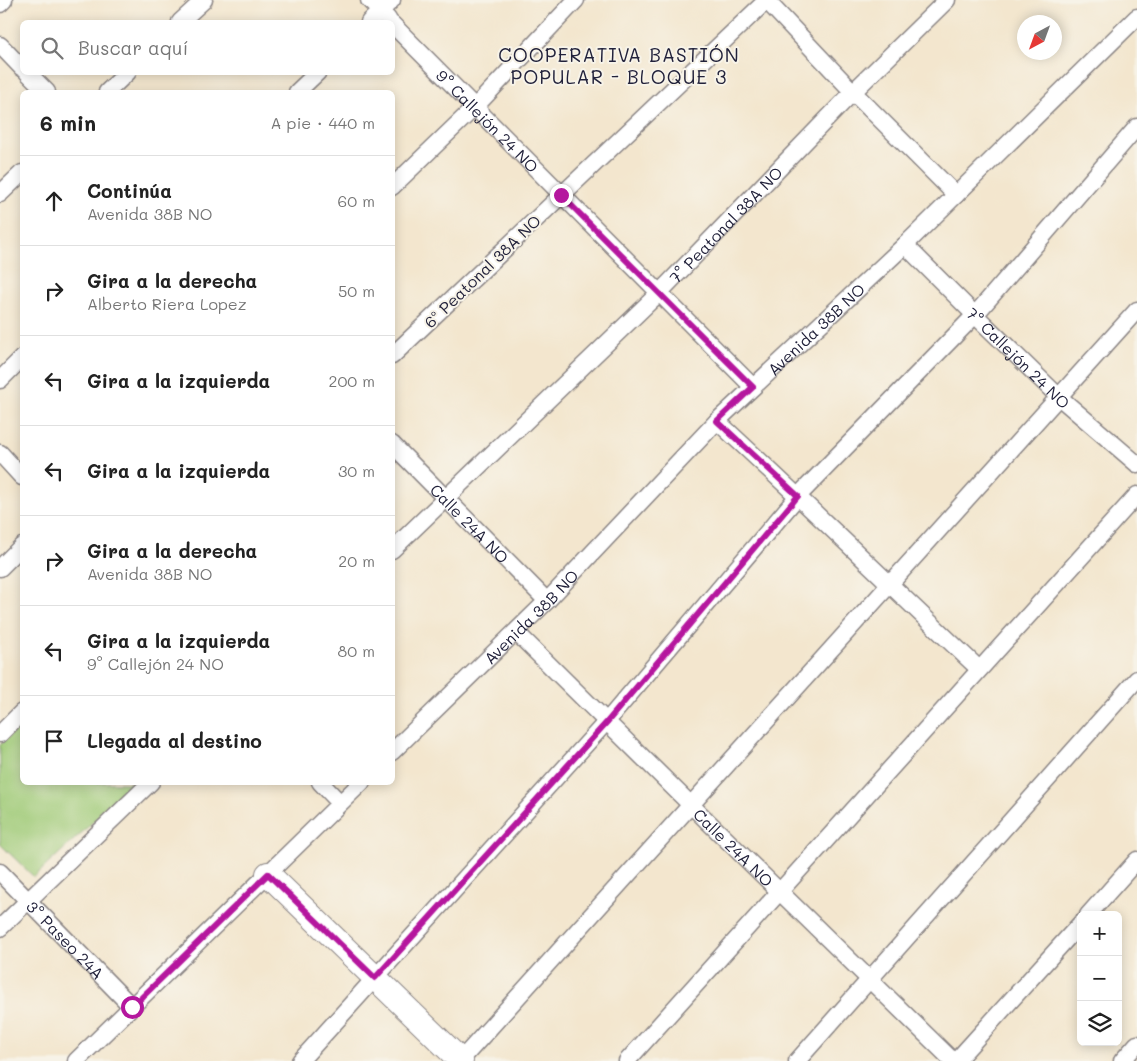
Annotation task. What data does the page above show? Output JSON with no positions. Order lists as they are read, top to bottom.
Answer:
{
  "streets": {
    "street": [
      "9° Callejón 24 NO",
      "7° Peatonal 38A NO",
      "6º Peatonal 38A NO",
      "Avenida 38B NO",
      "7° Callejón 24 NO",
      "Calle 24A NO",
      "3° Paseo 24A"
    ]
  },
  "crossings": [
    ["9° Callejón 24 NO", "7° Peatonal 38A NO"],
    ["9° Callejón 24 NO", "6º Peatonal 38A NO"],
    ["9° Callejón 24 NO", "Avenida 38B NO"],
    ["7° Peatonal 38A NO", "Calle 24A NO"],
    ["Avenida 38B NO", "7° Callejón 24 NO"],
    ["Avenida 38B NO", "Calle 24A NO"]
  ],
  "districts": ["COOPERATIVA BASTIÓN POPULAR - BLOQUE 3"],
  "north": "bottom left",
  "page": {
    "search": "Buscar aquí",
    "heading": ["6 min", "A pie · 440 m"],
    "list": [
      ["Continúa", "Avenida 38B NO", "60 m"],
      ["Gira a la derecha", "Alberto Riera Lopez", "50 m"],
      ["Gira a la izquierda", "200 m"],
      ["Gira a la izquierda", "30 m"],
      ["Gira a la derecha", "Avenida 38B NO", "20 m"],
      ["Gira a la izquierda", "9° Callejón 24 NO", "80 m"],
      "Llegada al destino"
    ],
    "map_buttons": ["+", "−"]
  }
}
